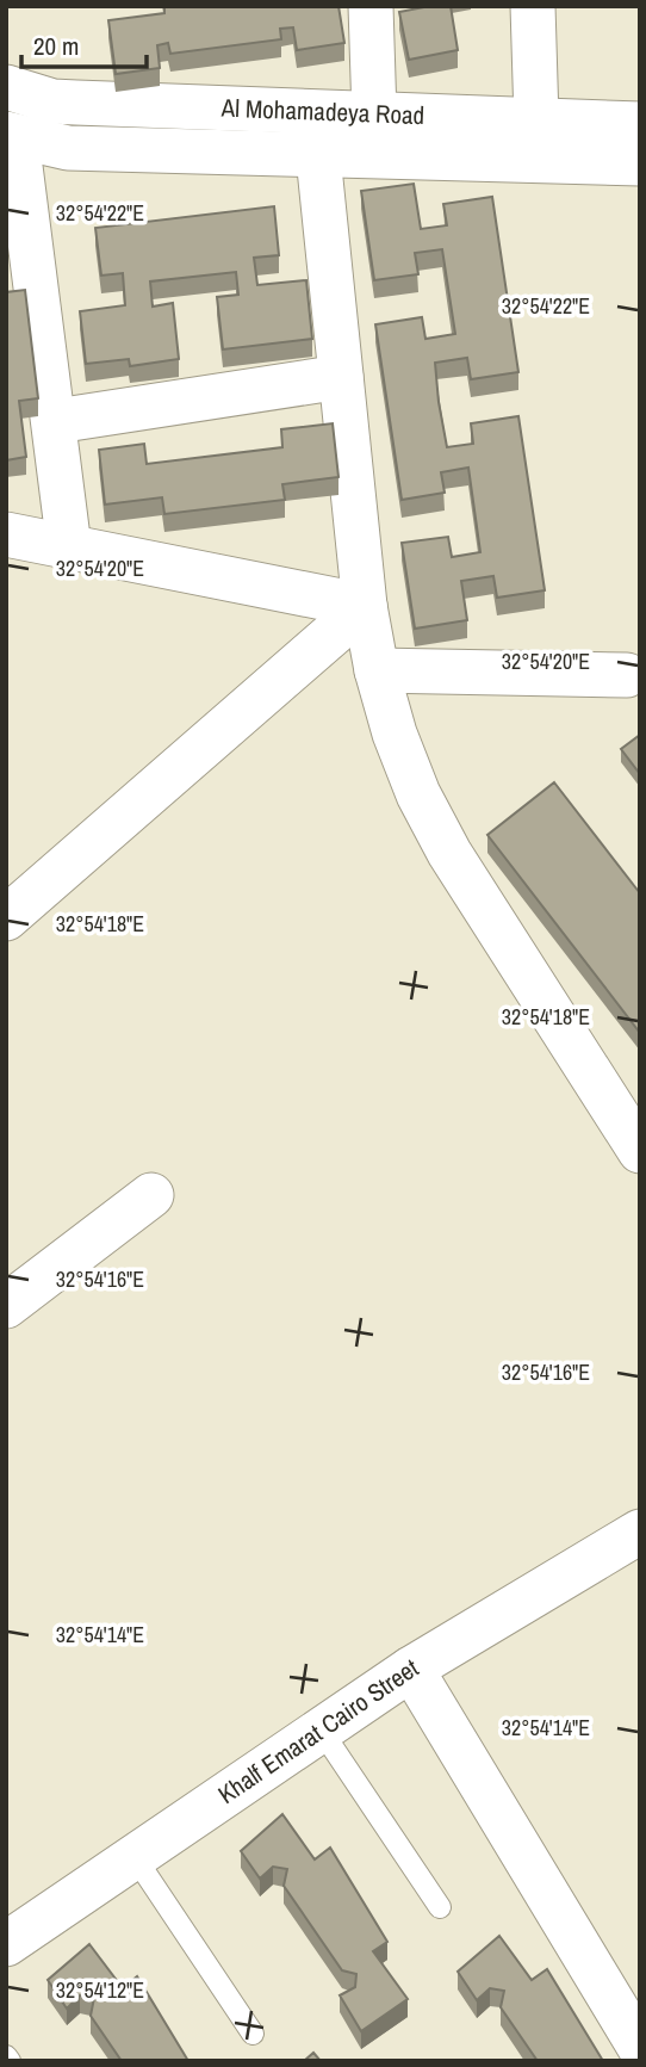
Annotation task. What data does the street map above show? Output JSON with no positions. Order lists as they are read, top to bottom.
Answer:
{
  "streets": {
    "street": ["Al Mohamadeya Road", "Khalf Emarat Cairo Street"]
  },
  "scale_bar": "20 m",
  "coordinates": [
    "32°54'22\"E",
    "32°54'20\"E",
    "32°54'18\"E",
    "32°54'16\"E",
    "32°54'14\"E",
    "32°54'12\"E"
  ]
}
